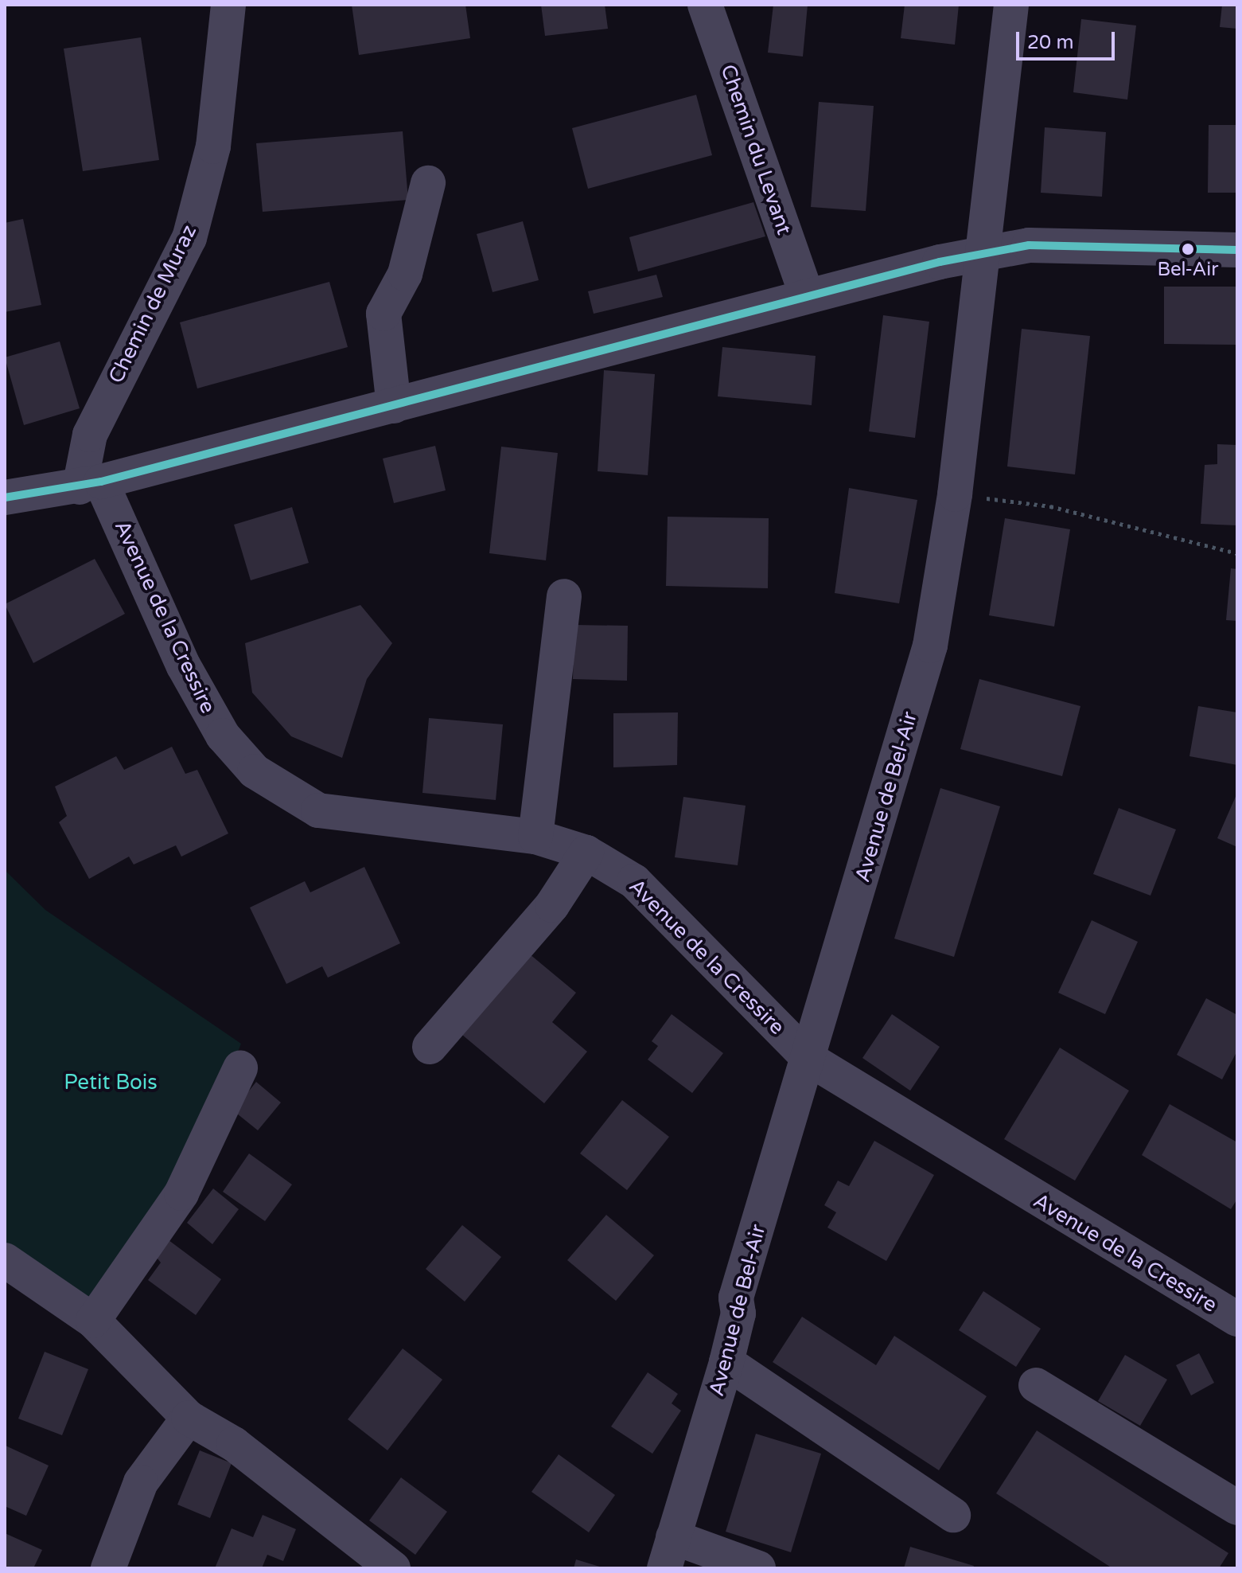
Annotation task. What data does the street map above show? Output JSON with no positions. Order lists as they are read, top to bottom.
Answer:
{
  "streets": {
    "street": [
      "Chemin du Levant",
      "Chemin de Muraz",
      "Avenue de la Cressire",
      "Avenue de Bel-Air"
    ]
  },
  "crossings": [
    ["Chemin de Muraz", "Avenue de la Cressire"],
    ["Avenue de la Cressire", "Avenue de Bel-Air"]
  ],
  "parks": ["Petit Bois"],
  "places": ["Bel-Air"],
  "scale_bar": "20 m"
}
